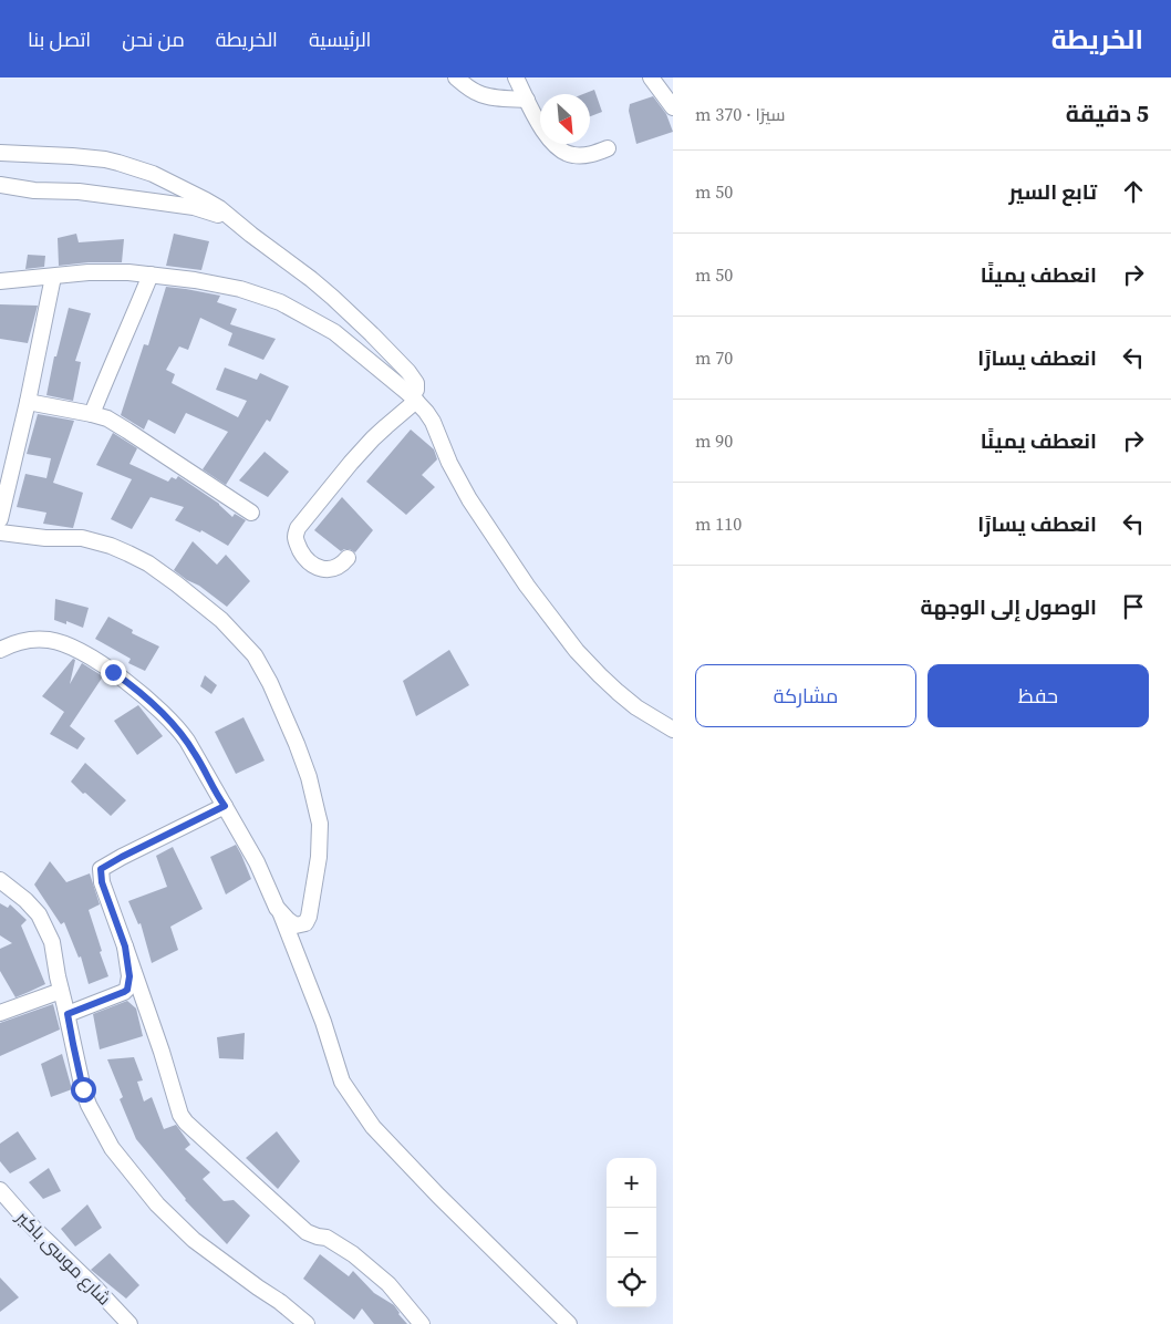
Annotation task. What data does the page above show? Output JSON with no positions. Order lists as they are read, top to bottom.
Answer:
{
  "streets": {
    "street": ["شارع موسى باكير"]
  },
  "north": "bottom right",
  "page": {
    "header": "الخريطة",
    "nav": [
      "الرئيسية",
      "الخريطة",
      "من نحن",
      "اتصل بنا"
    ],
    "heading": ["5 دقيقة", "سيرًا · 370 m"],
    "list": [
      ["تابع السير", "50 m"],
      ["انعطف يمينًا", "50 m"],
      ["انعطف يسارًا", "70 m"],
      ["انعطف يمينًا", "90 m"],
      ["انعطف يسارًا", "110 m"],
      "الوصول إلى الوجهة"
    ],
    "buttons": ["حفظ", "مشاركة"],
    "map_buttons": ["+", "−"]
  }
}
